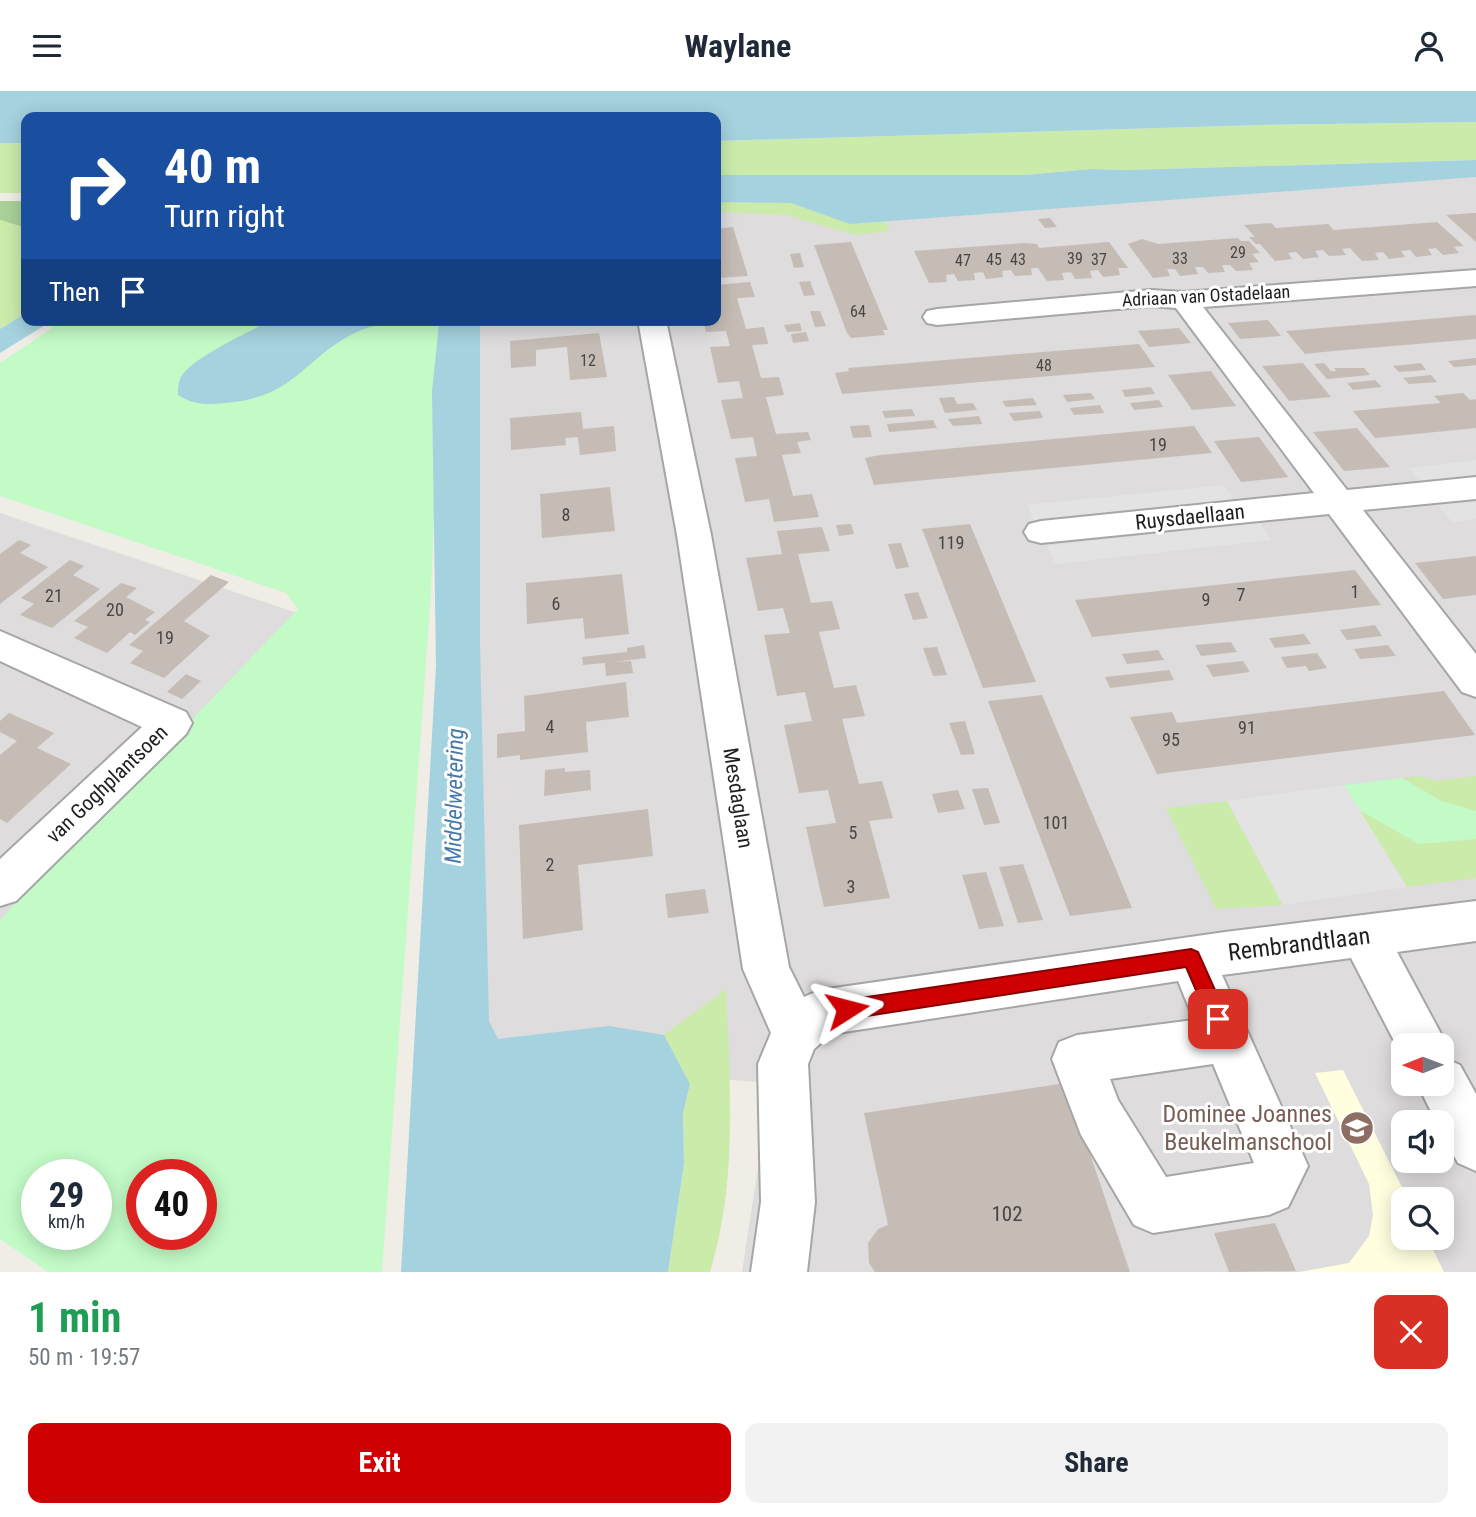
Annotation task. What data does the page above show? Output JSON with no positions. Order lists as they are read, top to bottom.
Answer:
{
  "streets": {
    "street": [
      "Adriaan van Ostadelaan",
      "Ruysdaellaan",
      "van Goghplantsoen",
      "Mesdaglaan",
      "Rembrandtlaan"
    ]
  },
  "crossings": [
    ["Mesdaglaan", "Rembrandtlaan"]
  ],
  "water": ["Middelwetering"],
  "places": {
    "school or university": ["Dominee Joannes Beukelmanschool"]
  },
  "house_numbers": [
    "29",
    "39",
    "33",
    "45",
    "43",
    "37",
    "47",
    "64",
    "12",
    "48",
    "19",
    "8",
    "119",
    "1",
    "7",
    "21",
    "9",
    "6",
    "20",
    "19",
    "4",
    "91",
    "95",
    "101",
    "5",
    "2",
    "3",
    "102"
  ],
  "north": "left",
  "page": {
    "header": "Waylane",
    "turn": ["40 m", "Turn right"],
    "then": "Then",
    "speed": "29 km/h",
    "limit": "40",
    "heading": ["1 min", "50 m · 19:57"],
    "buttons": ["Exit", "Share"]
  }
}
